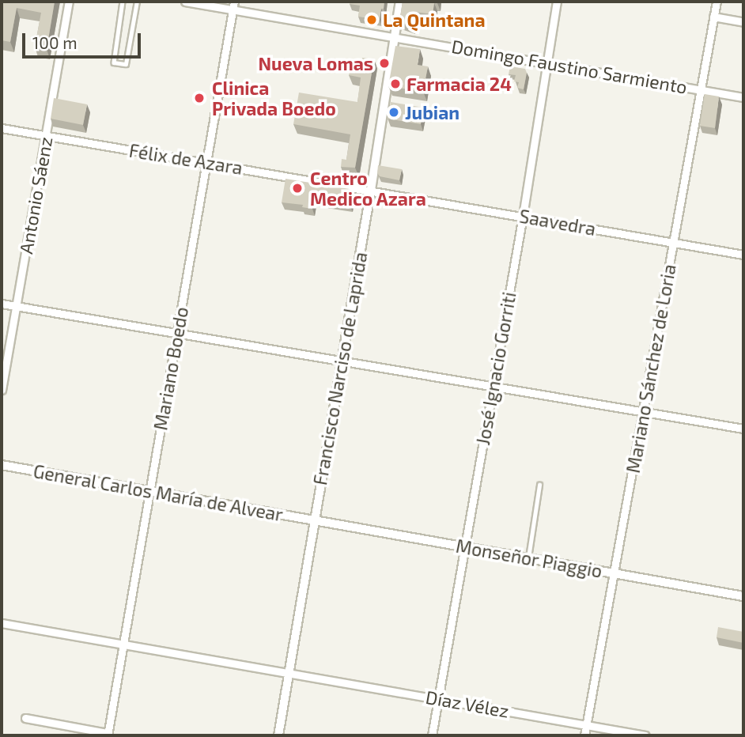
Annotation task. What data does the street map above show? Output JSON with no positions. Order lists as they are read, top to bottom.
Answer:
{
  "streets": {
    "street": [
      "Domingo Faustino Sarmiento",
      "Félix de Azara",
      "Antonio Sáenz",
      "Saavedra",
      "Mariano Boedo",
      "Francisco Narciso de Laprida",
      "José Ignacio Gorriti",
      "Mariano Sánchez de Loria",
      "General Carlos María de Alvear",
      "Monseñor Piaggio",
      "Díaz Vélez"
    ]
  },
  "crossings": [
    ["Domingo Faustino Sarmiento", "Mariano Boedo"],
    ["Domingo Faustino Sarmiento", "Francisco Narciso de Laprida"],
    ["Domingo Faustino Sarmiento", "José Ignacio Gorriti"],
    ["Domingo Faustino Sarmiento", "Mariano Sánchez de Loria"],
    ["Félix de Azara", "Antonio Sáenz"],
    ["Félix de Azara", "Saavedra"],
    ["Félix de Azara", "Mariano Boedo"],
    ["Félix de Azara", "Francisco Narciso de Laprida"],
    ["Saavedra", "Francisco Narciso de Laprida"],
    ["Saavedra", "José Ignacio Gorriti"],
    ["Saavedra", "Mariano Sánchez de Loria"],
    ["Mariano Boedo", "General Carlos María de Alvear"],
    ["Mariano Boedo", "Díaz Vélez"],
    ["Francisco Narciso de Laprida", "General Carlos María de Alvear"],
    ["Francisco Narciso de Laprida", "Monseñor Piaggio"],
    ["Francisco Narciso de Laprida", "Díaz Vélez"],
    ["José Ignacio Gorriti", "Monseñor Piaggio"],
    ["José Ignacio Gorriti", "Díaz Vélez"],
    ["Mariano Sánchez de Loria", "Monseñor Piaggio"],
    ["Mariano Sánchez de Loria", "Díaz Vélez"],
    ["General Carlos María de Alvear", "Monseñor Piaggio"]
  ],
  "places": [
    "La Quintana",
    "Nueva Lomas",
    "Farmacia 24",
    "Clinica Privada Boedo",
    "Jubian",
    "Centro Medico Azara"
  ],
  "scale_bar": "100 m"
}
